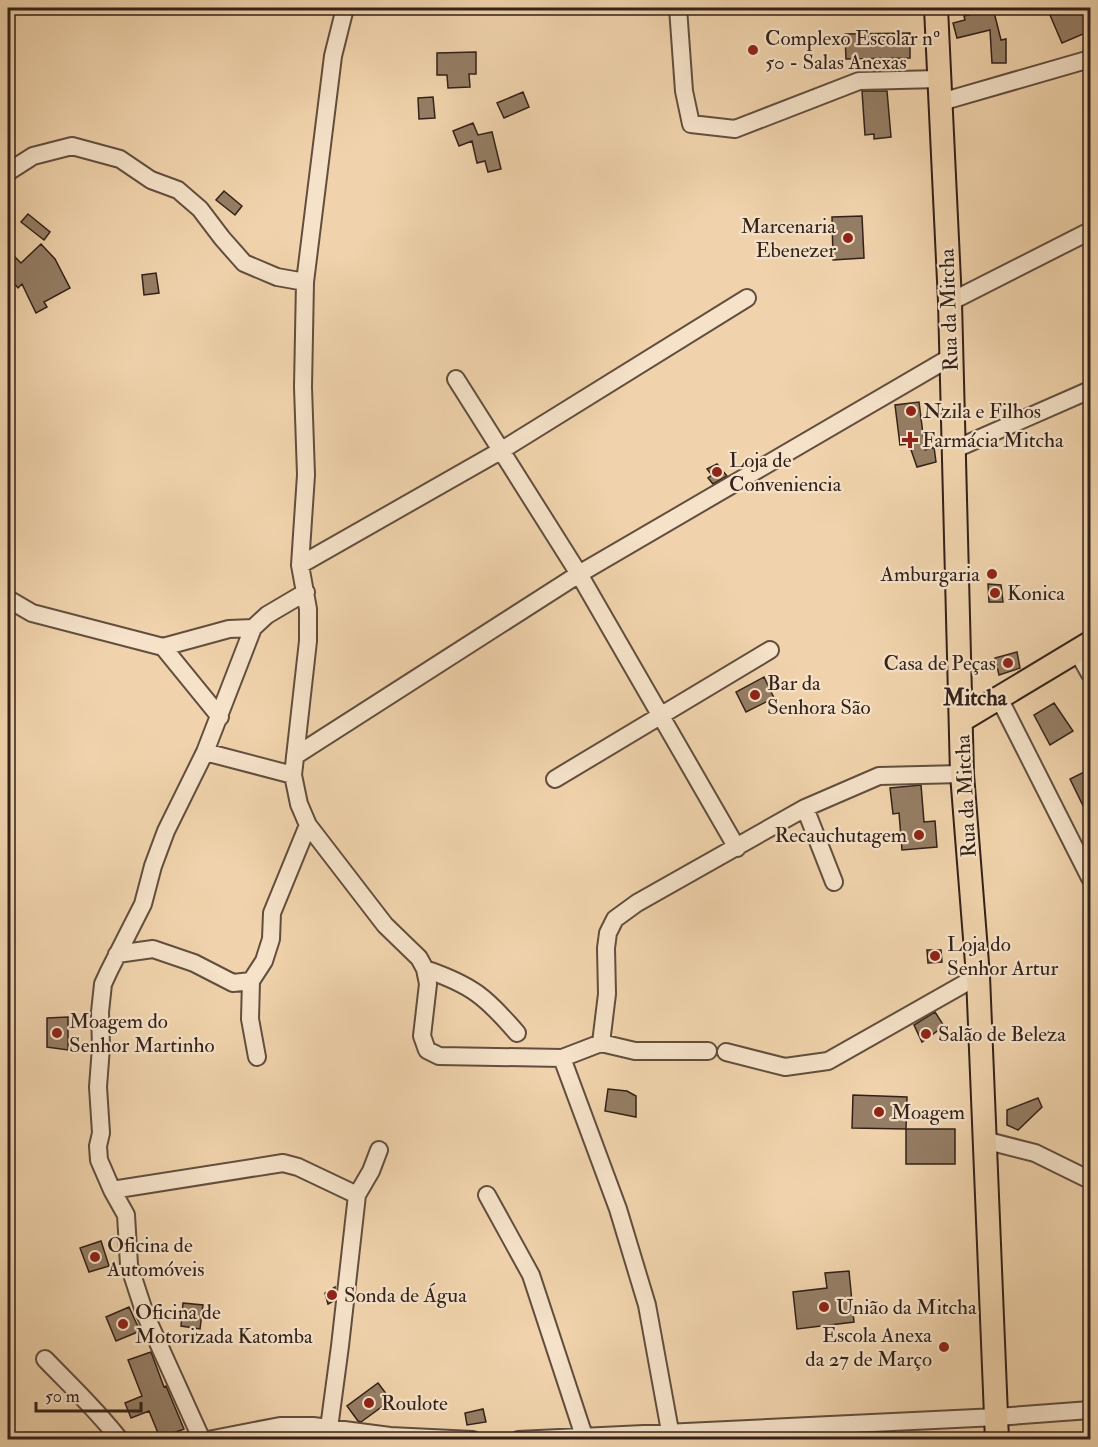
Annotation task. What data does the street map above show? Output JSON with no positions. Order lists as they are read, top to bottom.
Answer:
{
  "streets": {
    "main road": ["Rua da Mitcha"]
  },
  "districts": ["Mitcha"],
  "places": {
    "other": [
      "Complexo Escolar nº 50 - Salas Anexas",
      "Marcenaria Ebenezer",
      "Nzila e Filhos",
      "Loja de Conveniencia",
      "Amburgaria",
      "Konica",
      "Casa de Peças",
      "Bar da Senhora São",
      "Recauchutagem",
      "Loja do Senhor Artur",
      "Moagem do Senhor Martinho",
      "Salão de Beleza",
      "Moagem",
      "Oficina de Automóveis",
      "Sonda de Água",
      "União da Mitcha",
      "Oficina de Motorizada Katomba",
      "Escola Anexa da 27 de Março",
      "Roulote"
    ],
    "health": ["Farmácia Mitcha"]
  },
  "scale_bar": "50 m"
}
